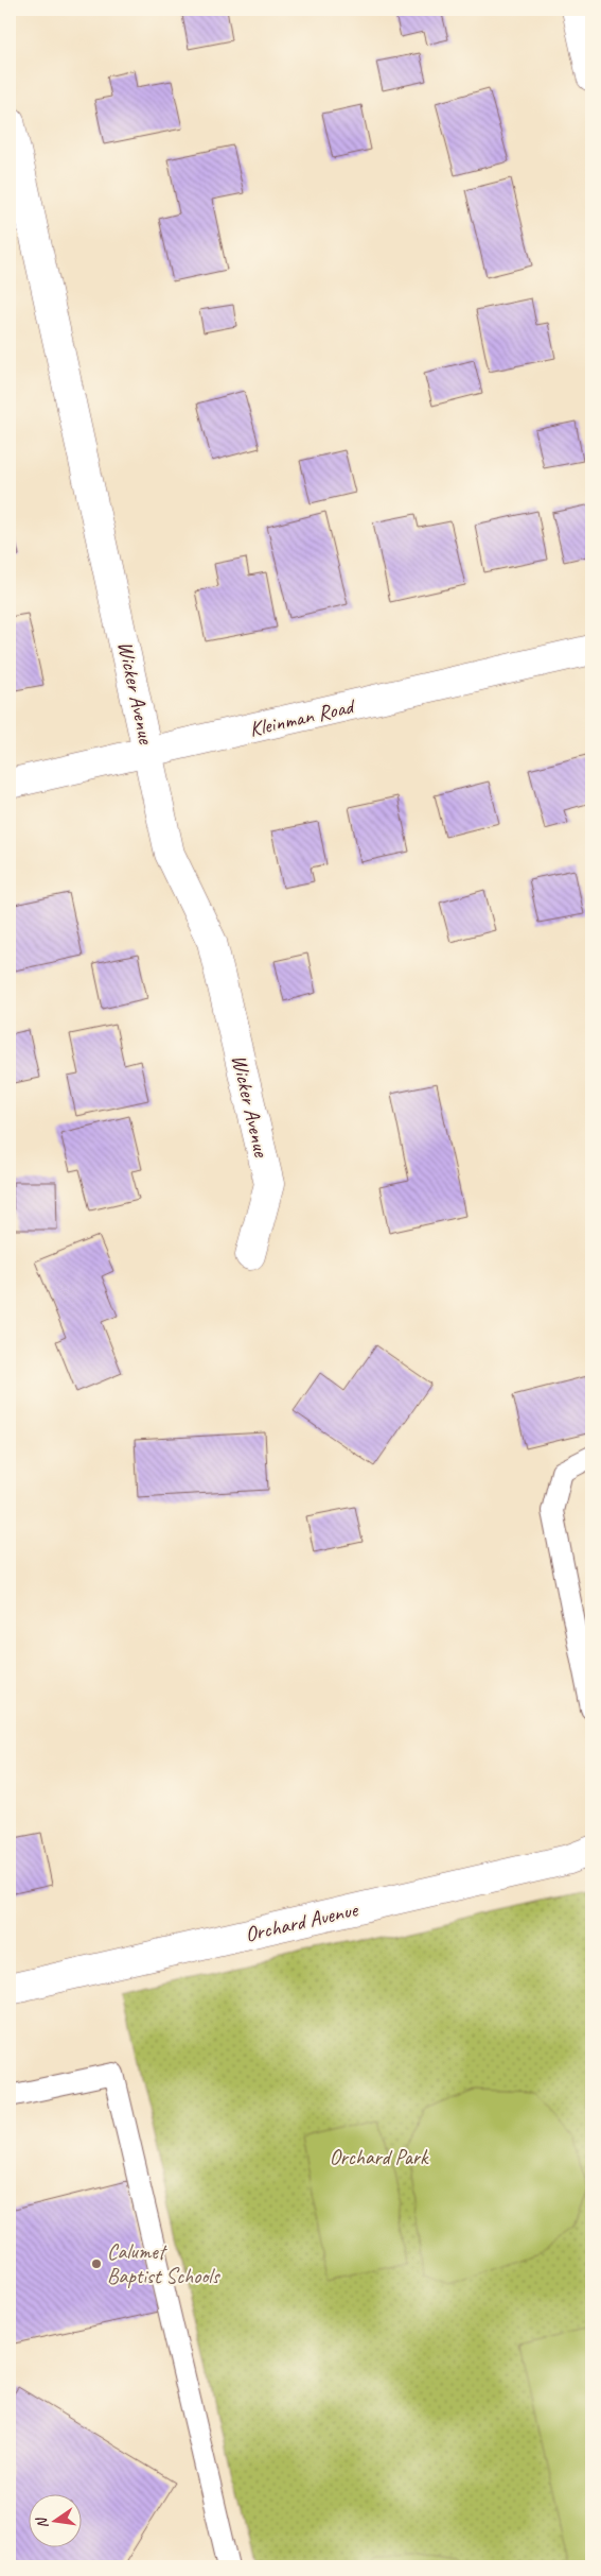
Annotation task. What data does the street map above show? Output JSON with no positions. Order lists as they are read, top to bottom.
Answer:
{
  "streets": {
    "street": ["Wicker Avenue", "Kleinman Road", "Orchard Avenue"]
  },
  "crossings": [
    ["Wicker Avenue", "Kleinman Road"]
  ],
  "parks": ["Orchard Park"],
  "places": ["Calumet Baptist Schools"],
  "north": "left"
}
